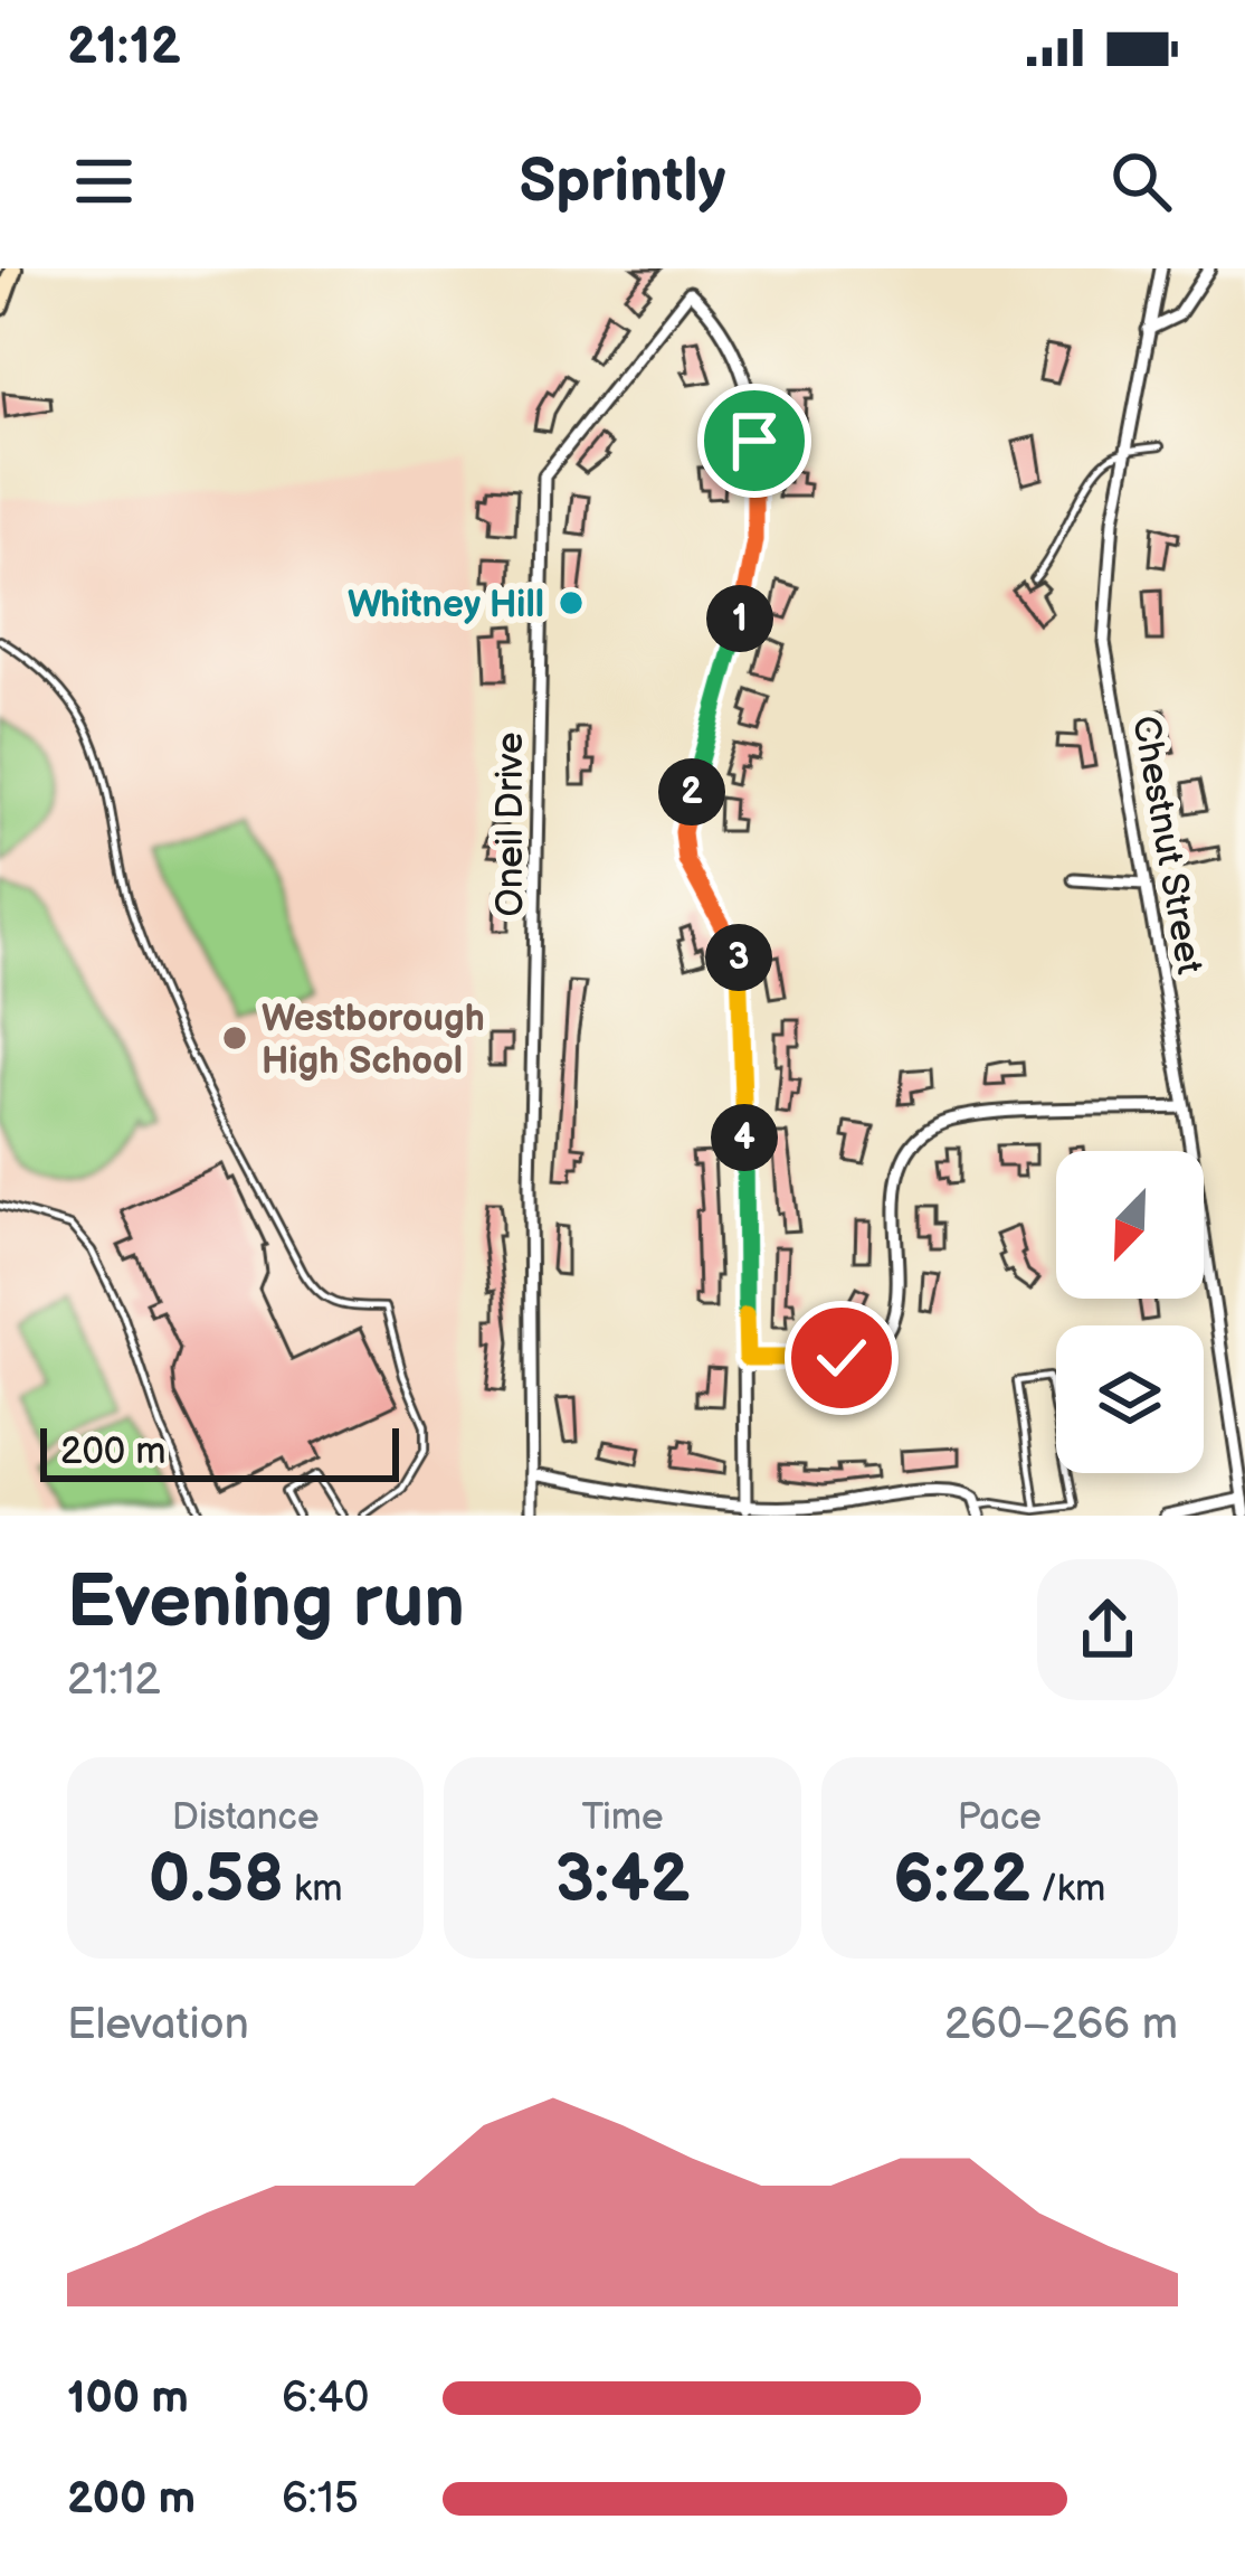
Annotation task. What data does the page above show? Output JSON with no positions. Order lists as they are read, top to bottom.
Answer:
{
  "streets": {
    "street": ["Oneil Drive", "Chestnut Street"]
  },
  "places": ["Whitney Hill", "Westborough High School"],
  "scale_bar": "200 m",
  "north": "bottom left",
  "page": {
    "status": "21:12",
    "header": "Sprintly",
    "pins": [
      "1",
      "2",
      "3",
      "4"
    ],
    "scale": "200 m",
    "heading": ["Evening run", "21:12"],
    "stats": [
      ["Distance", "0.58 km"],
      ["Time", "3:42"],
      ["Pace", "6:22 /km"]
    ],
    "chart": ["Elevation", "260–266 m"],
    "list": [
      {
        "name": "100 m",
        "note": "6:40"
      },
      {
        "name": "200 m",
        "note": "6:15"
      }
    ]
  }
}
